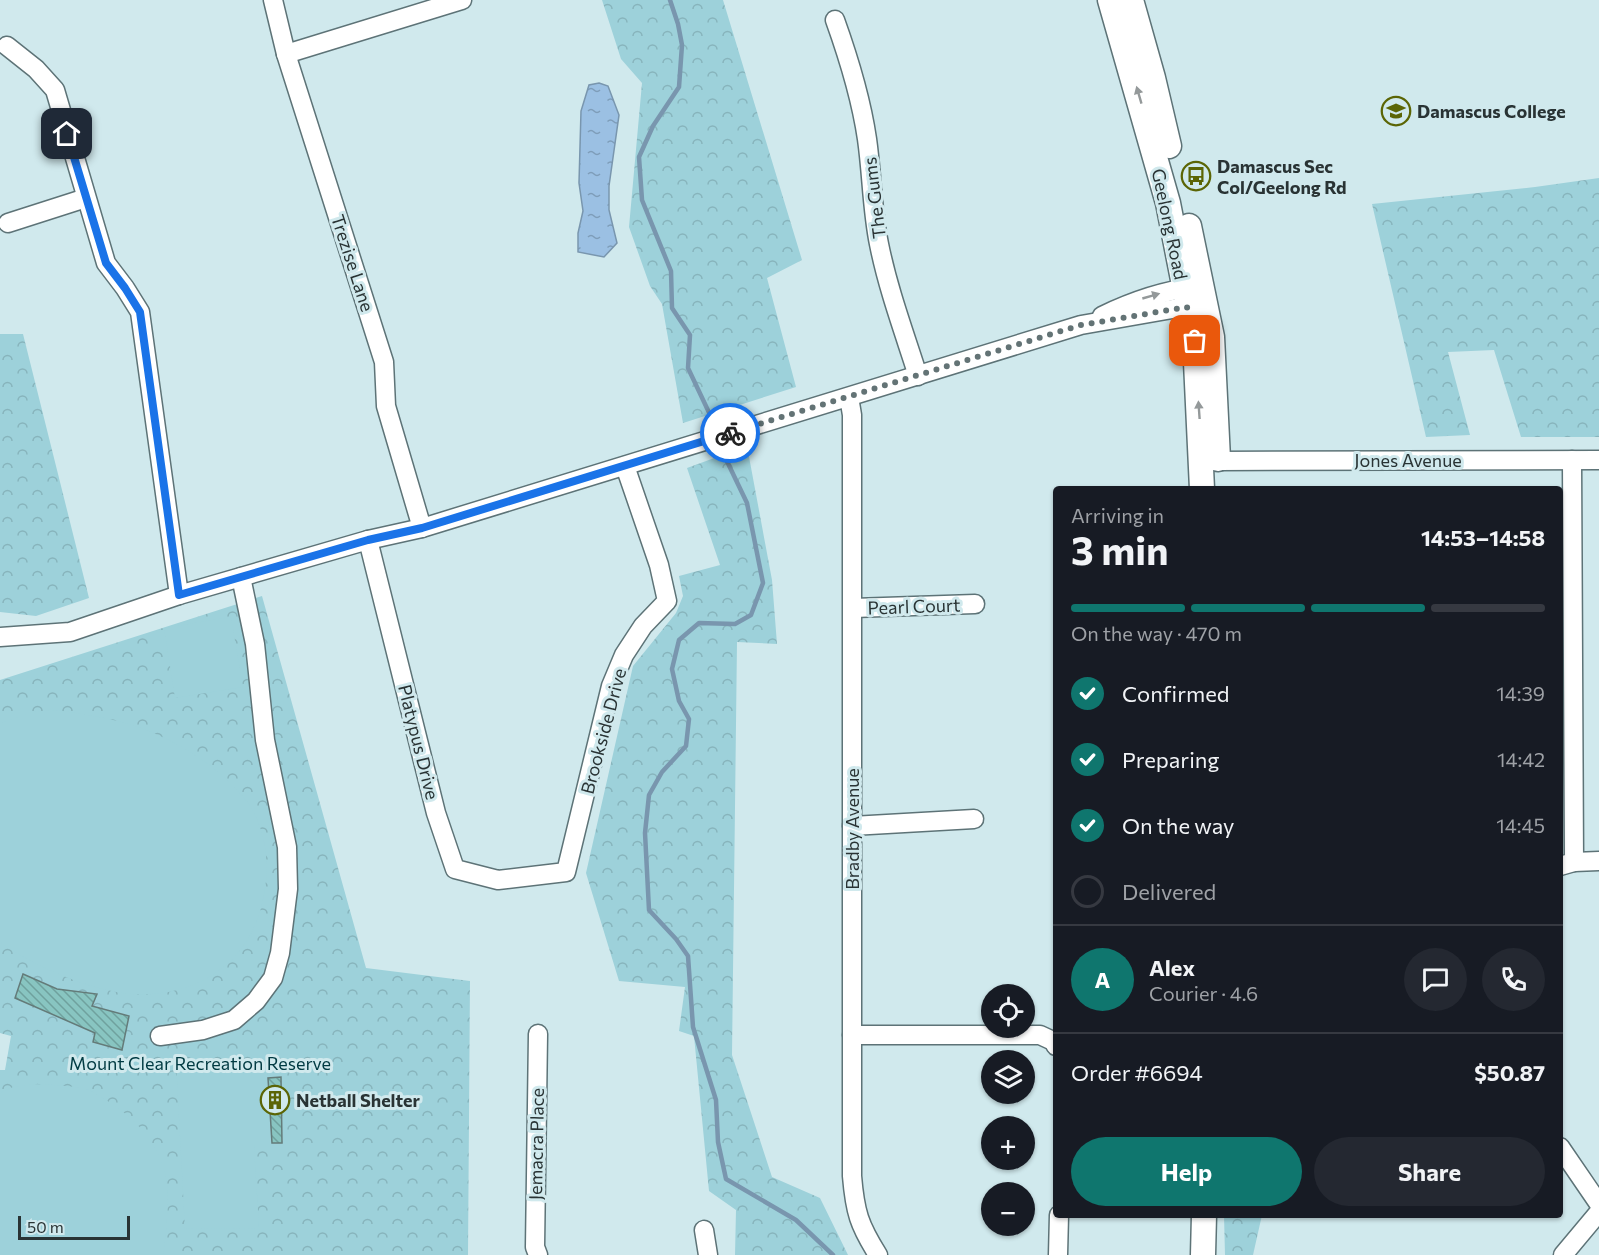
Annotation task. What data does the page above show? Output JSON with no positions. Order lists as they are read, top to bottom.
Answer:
{
  "streets": {
    "main road": ["Geelong Road"],
    "street": [
      "The Gums",
      "Trezise Lane",
      "Jones Avenue",
      "Pearl Court",
      "Brookside Drive",
      "Platypus Drive",
      "Bradby Avenue",
      "Jemacra Place"
    ]
  },
  "crossings": [
    ["Geelong Road", "Jones Avenue"],
    ["Pearl Court", "Bradby Avenue"],
    ["Brookside Drive", "Platypus Drive"]
  ],
  "parks": ["Mount Clear Recreation Reserve"],
  "places": {
    "school or university": ["Damascus College"],
    "bus stop": ["Damascus Sec Col/Geelong Rd"],
    "building": ["Netball Shelter"]
  },
  "scale_bar": "50 m",
  "page": {
    "heading": ["3 min", "Arriving in", "14:53–14:58"],
    "panel": [
      "Alex",
      "Courier · 4.6",
      "Order #6694",
      "$50.87"
    ],
    "bar": "On the way · 470 m",
    "list": [
      ["Confirmed", "14:39"],
      ["Preparing", "14:42"],
      ["On the way", "14:45"],
      "Delivered"
    ],
    "round": "A",
    "map_buttons": ["+", "−"],
    "buttons": ["Help", "Share"],
    "scale": "50 m"
  }
}
